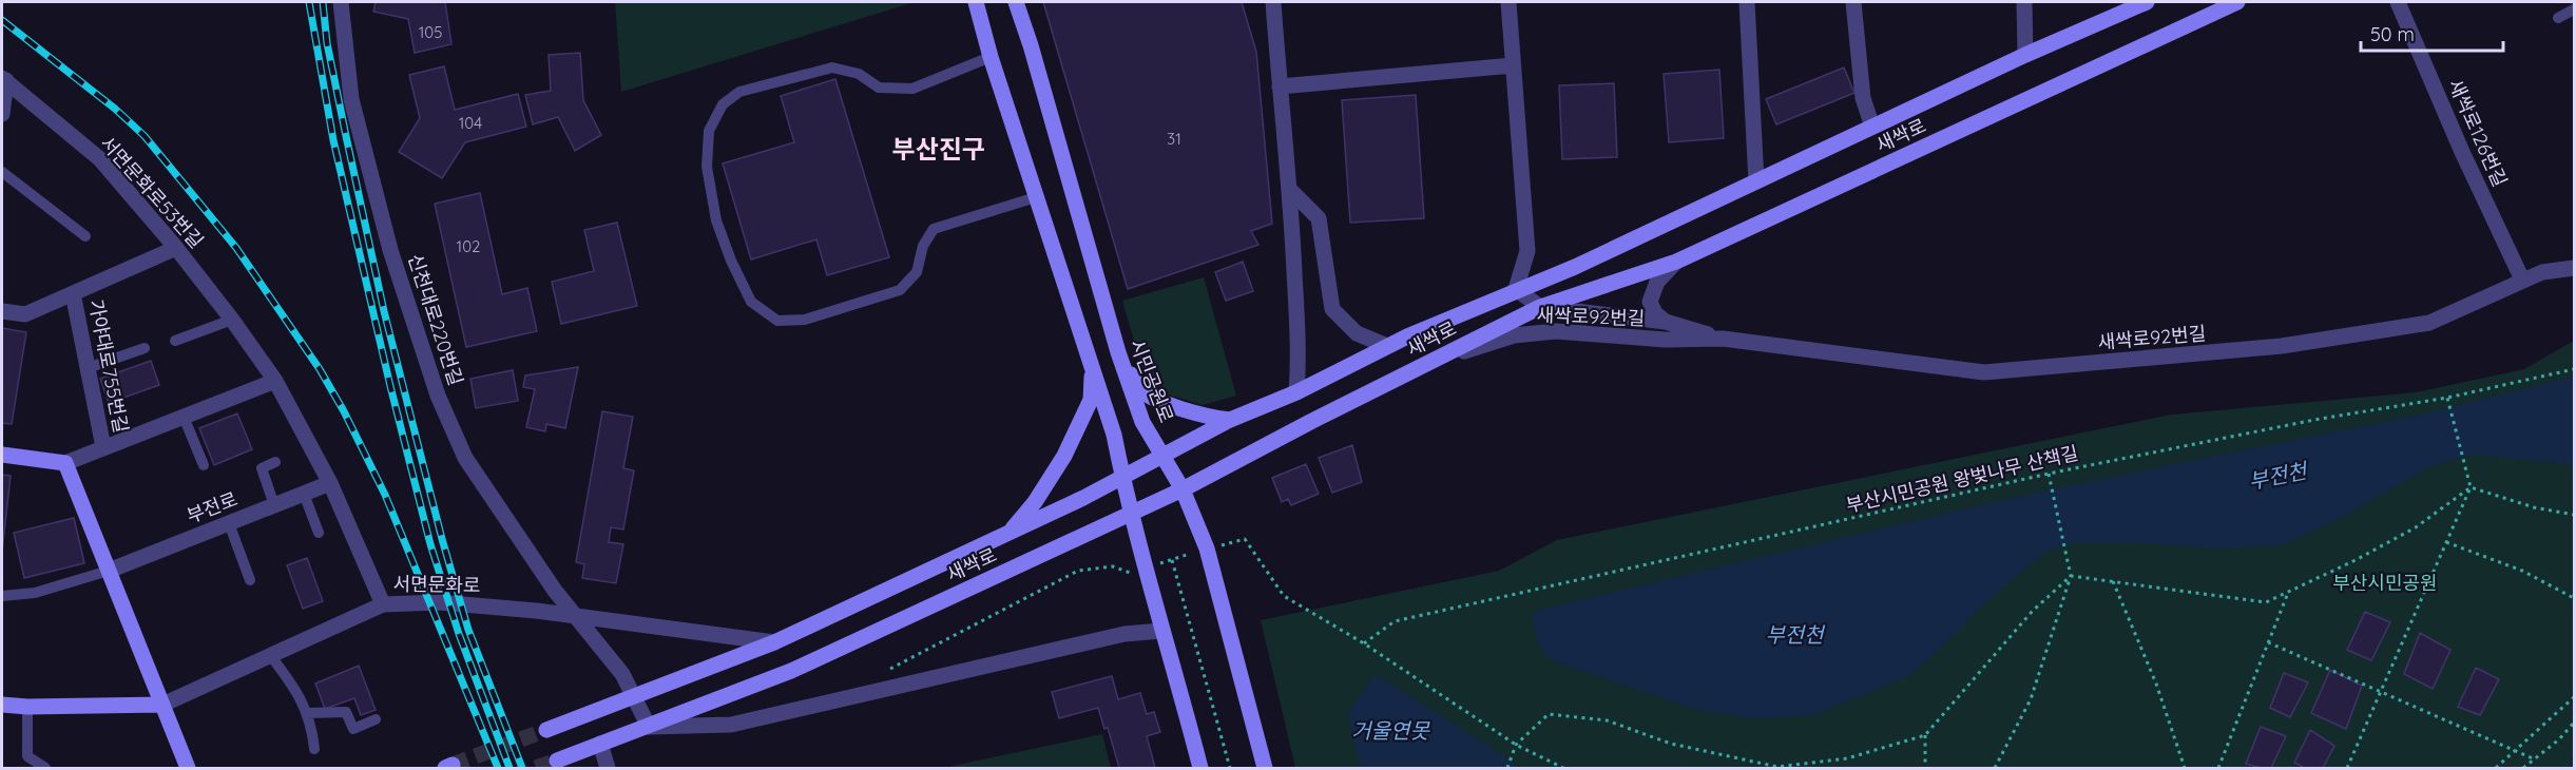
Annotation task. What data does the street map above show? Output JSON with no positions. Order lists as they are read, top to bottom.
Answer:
{
  "streets": {
    "main road": ["새싹로", "시민공원로", "서면문화로"],
    "street": [
      "새싹로126번길",
      "서면문화로53번길",
      "새싹로92번길",
      "신천대로220번길",
      "가야대로755번길",
      "부전로"
    ],
    "path": ["부산시민공원 왕벚나무 산책길"]
  },
  "crossings": [
    ["새싹로126번길", "새싹로92번길"],
    ["새싹로", "새싹로92번길"],
    ["새싹로", "시민공원로"],
    ["새싹로", "서면문화로"],
    ["서면문화로53번길", "가야대로755번길"],
    ["서면문화로53번길", "부전로"],
    ["서면문화로53번길", "서면문화로"],
    ["신천대로220번길", "서면문화로"]
  ],
  "districts": ["부산진구"],
  "water": ["부전천", "거울연못"],
  "parks": ["부산시민공원"],
  "house_numbers": [
    "105",
    "104",
    "31",
    "102"
  ],
  "scale_bar": "50 m"
}
